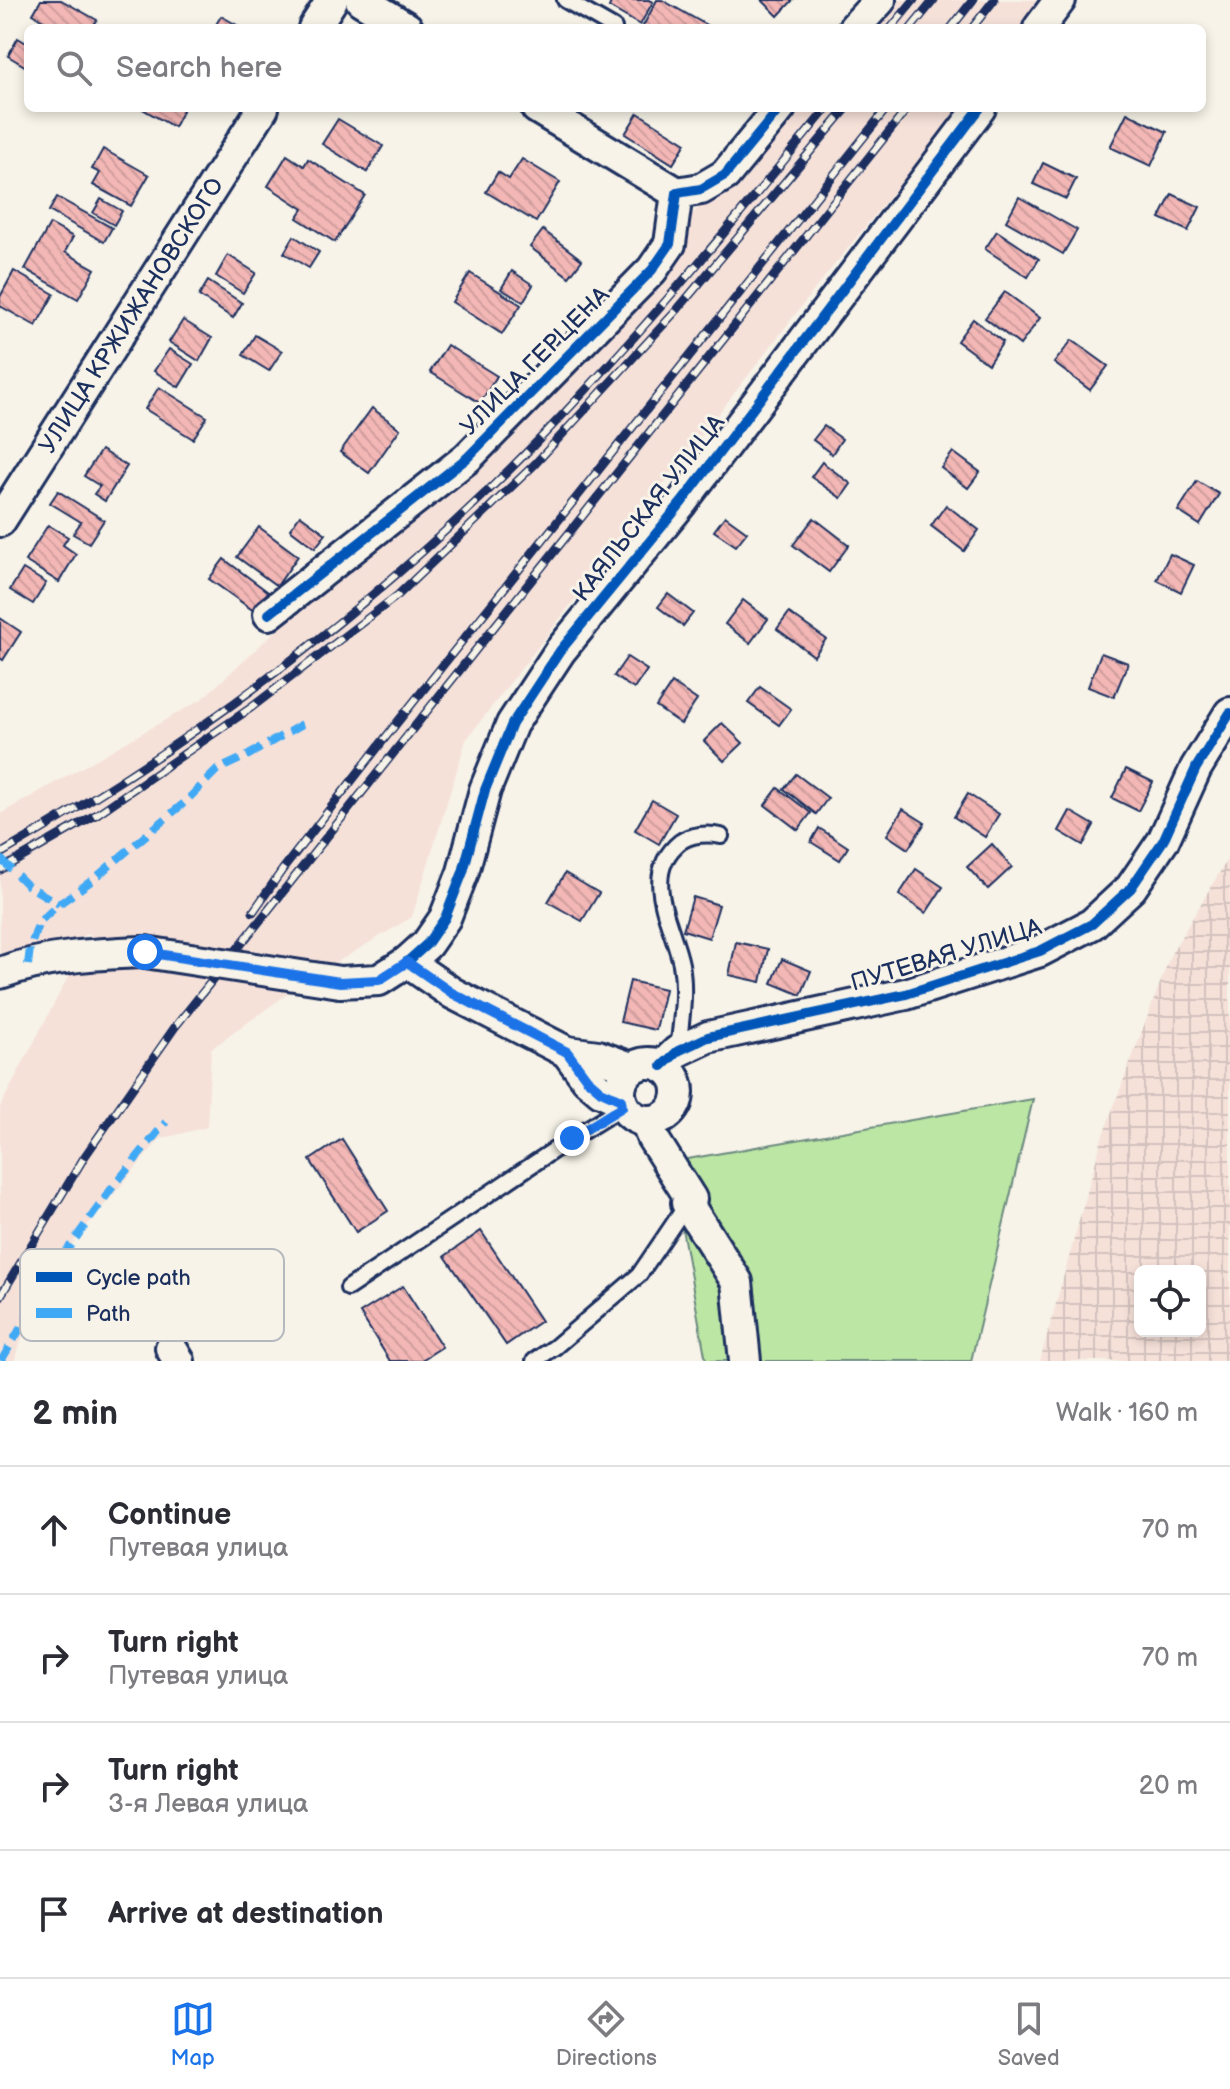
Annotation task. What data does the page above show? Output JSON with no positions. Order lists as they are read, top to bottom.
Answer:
{
  "streets": {
    "street": [
      "УЛИЦА КРЖИЖАНОВСКОГО",
      "УЛИЦА ГЕРЦЕНА",
      "КАЯЛЬСКАЯ УЛИЦА",
      "ПУТЕВАЯ УЛИЦА"
    ]
  },
  "crossings": [
    ["КАЯЛЬСКАЯ УЛИЦА", "ПУТЕВАЯ УЛИЦА"]
  ],
  "legend": ["Cycle path", "Path"],
  "page": {
    "search": "Search here",
    "heading": ["2 min", "Walk · 160 m"],
    "list": [
      ["Continue", "Путевая улица", "70 m"],
      ["Turn right", "Путевая улица", "70 m"],
      ["Turn right", "3-я Левая улица", "20 m"],
      "Arrive at destination"
    ],
    "nav": ["Map", "Directions", "Saved"]
  }
}
